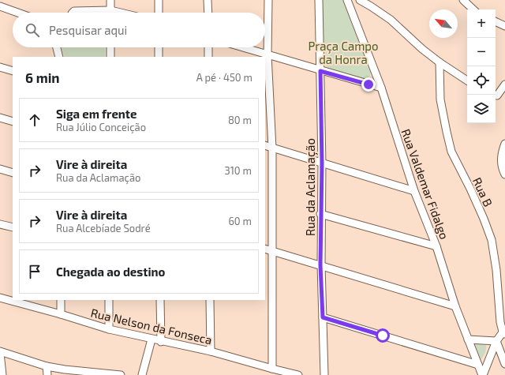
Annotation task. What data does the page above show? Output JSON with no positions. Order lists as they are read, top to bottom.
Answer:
{
  "streets": {
    "street": [
      "Rua Valdemar Fidalgo",
      "Rua da Aclamação",
      "Rua B",
      "Rua Nelson da Fonseca"
    ]
  },
  "parks": ["Praça Campo da Honra"],
  "north": "top left",
  "page": {
    "map_buttons": ["+", "−"],
    "search": "Pesquisar aqui",
    "heading": ["6 min", "A pé · 450 m"],
    "list": [
      ["Siga em frente", "Rua Júlio Conceição", "80 m"],
      ["Vire à direita", "Rua da Aclamação", "310 m"],
      ["Vire à direita", "Rua Alcebíade Sodré", "60 m"],
      "Chegada ao destino"
    ]
  }
}
